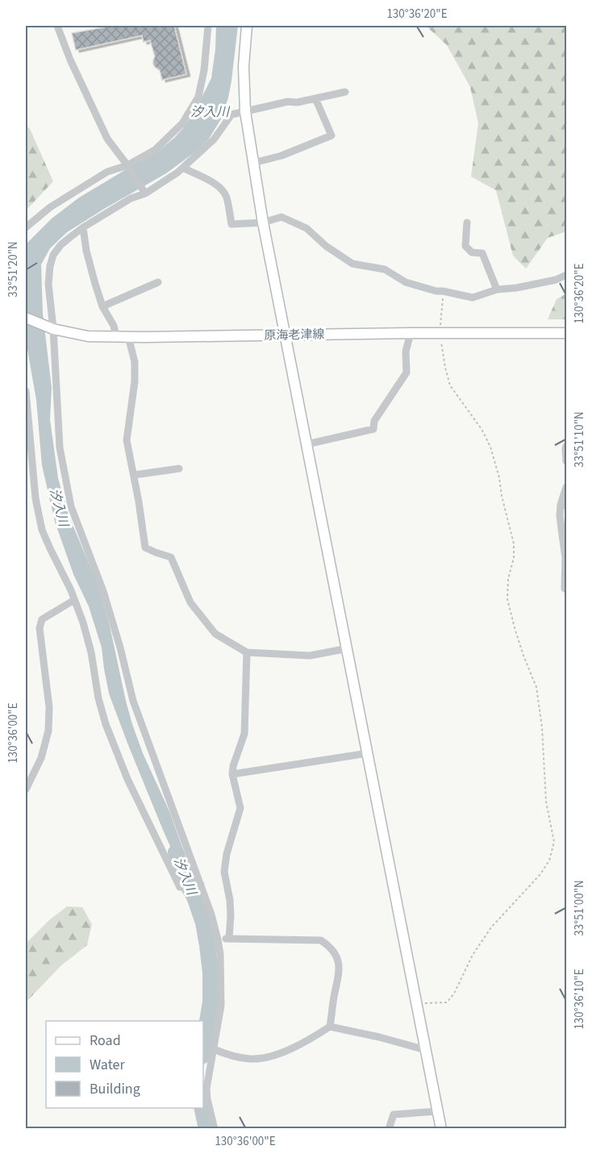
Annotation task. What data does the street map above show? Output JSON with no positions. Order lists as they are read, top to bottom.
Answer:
{
  "streets": {
    "street": ["原海老津線"]
  },
  "water": ["汐入川"],
  "legend": ["Road", "Water", "Building"],
  "coordinates": [
    "130°36'20\"E",
    "33°51'20\"N",
    "33°51'10\"N",
    "130°36'00\"E",
    "33°51'00\"N",
    "130°36'10\"E"
  ]
}
